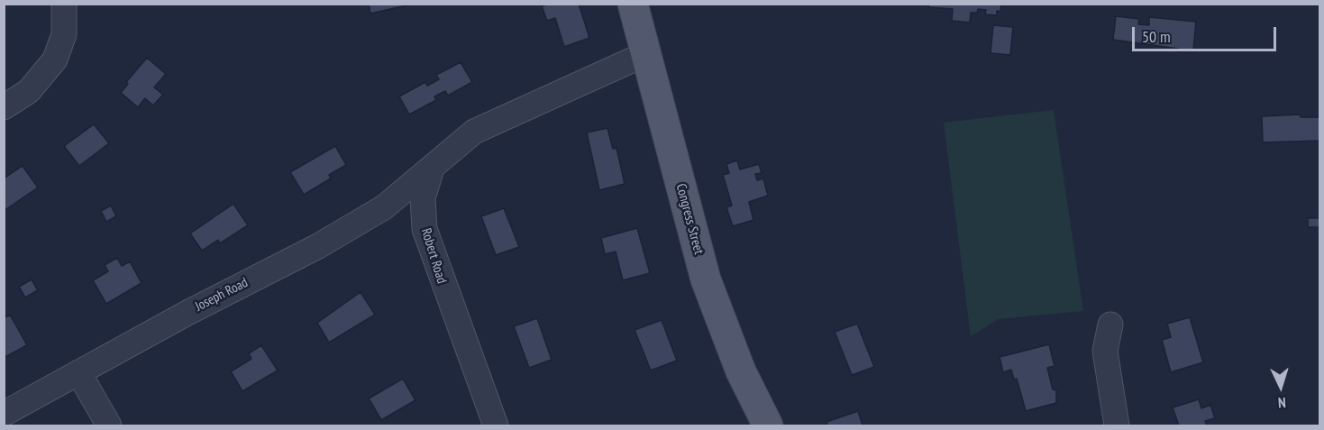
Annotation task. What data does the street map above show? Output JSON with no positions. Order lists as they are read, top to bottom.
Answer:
{
  "streets": {
    "main road": ["Congress Street"],
    "street": ["Robert Road", "Joseph Road"]
  },
  "crossings": [
    ["Robert Road", "Joseph Road"]
  ],
  "scale_bar": "50 m",
  "north": "bottom"
}
